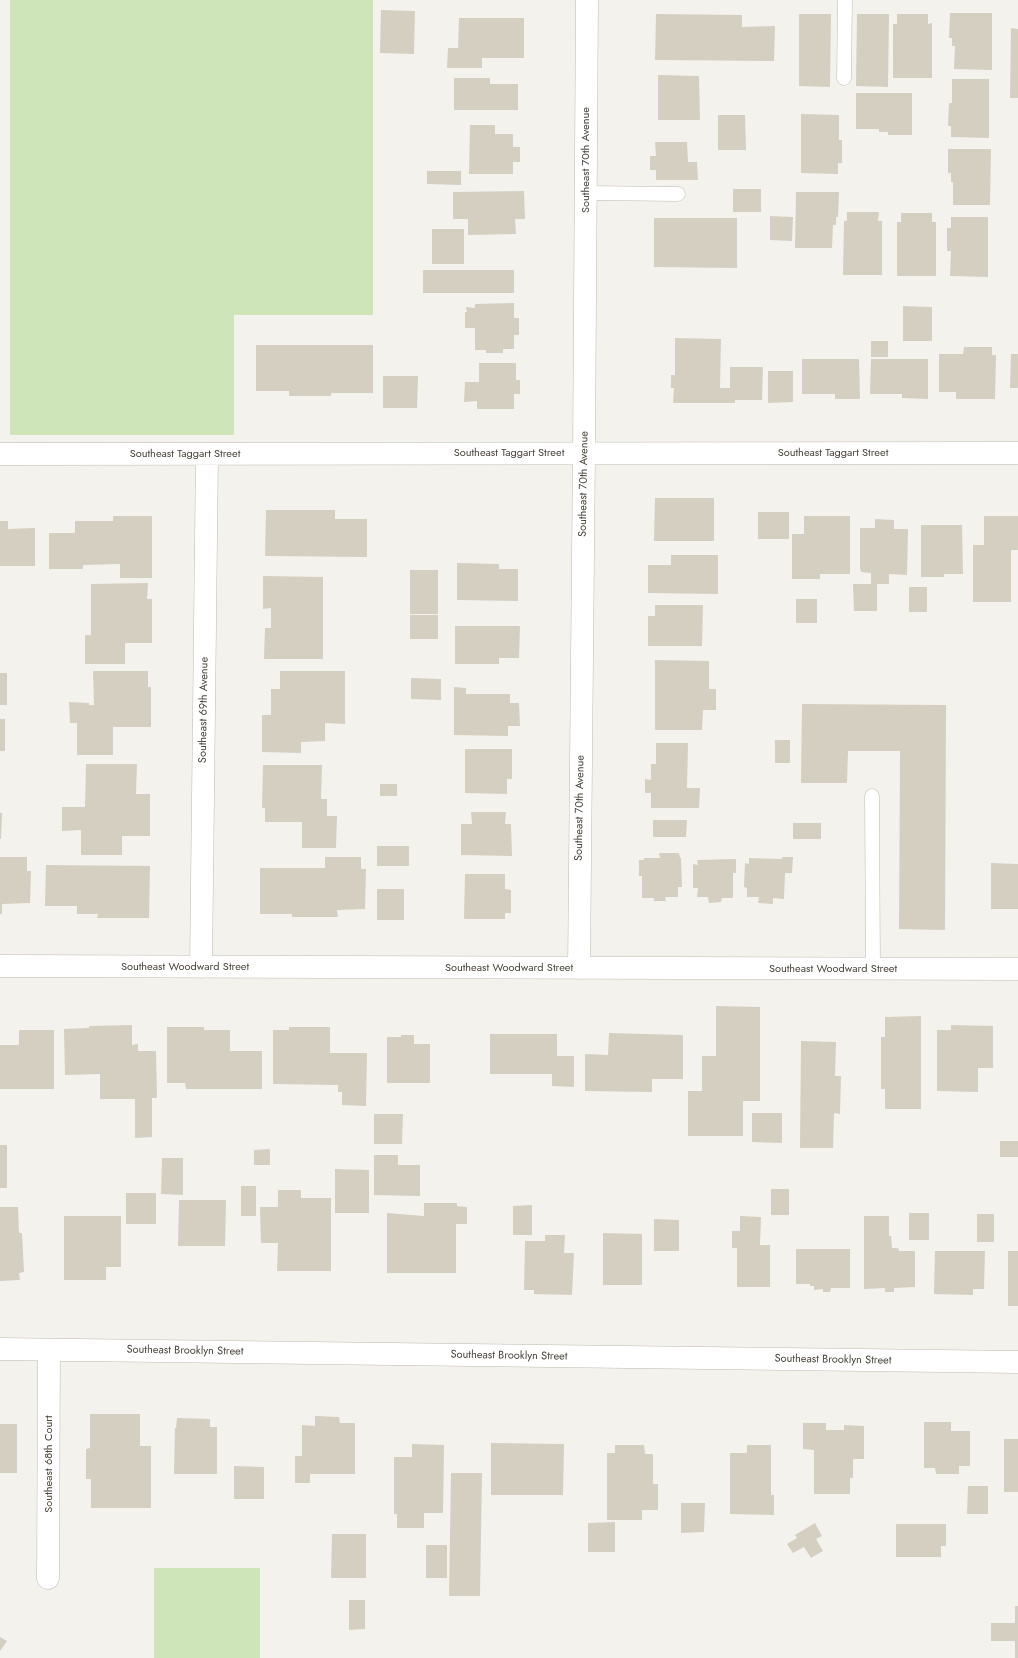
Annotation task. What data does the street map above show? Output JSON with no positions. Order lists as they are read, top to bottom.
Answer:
{
  "streets": {
    "street": [
      "Southeast 70th Avenue",
      "Southeast Taggart Street",
      "Southeast 69th Avenue",
      "Southeast Woodward Street",
      "Southeast Brooklyn Street",
      "Southeast 68th Court"
    ]
  },
  "crossings": [
    ["Southeast 70th Avenue", "Southeast Taggart Street"],
    ["Southeast 70th Avenue", "Southeast Woodward Street"],
    ["Southeast Taggart Street", "Southeast 69th Avenue"],
    ["Southeast 69th Avenue", "Southeast Woodward Street"],
    ["Southeast Brooklyn Street", "Southeast 68th Court"]
  ]
}
